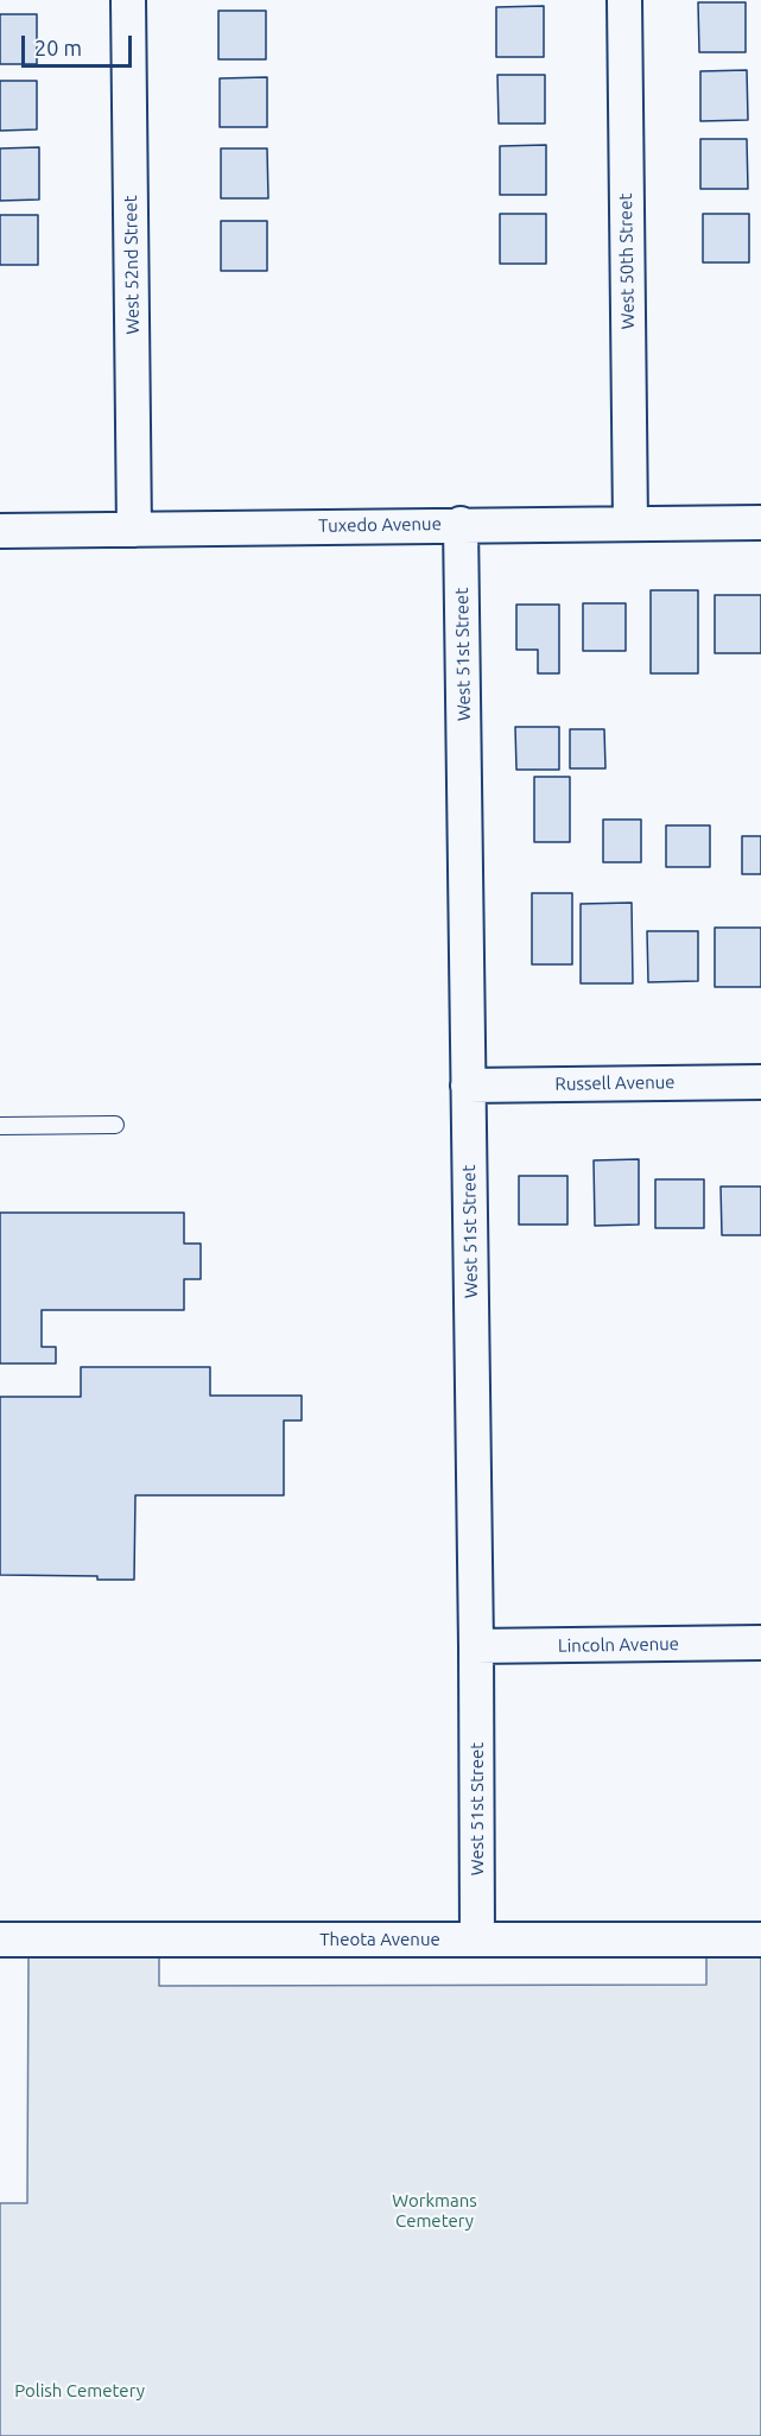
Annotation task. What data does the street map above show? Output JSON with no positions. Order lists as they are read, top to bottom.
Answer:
{
  "streets": {
    "street": [
      "West 50th Street",
      "West 52nd Street",
      "Tuxedo Avenue",
      "West 51st Street",
      "Russell Avenue",
      "Lincoln Avenue",
      "Theota Avenue"
    ]
  },
  "crossings": [
    ["West 50th Street", "Tuxedo Avenue"],
    ["West 52nd Street", "Tuxedo Avenue"],
    ["Tuxedo Avenue", "West 51st Street"],
    ["West 51st Street", "Russell Avenue"],
    ["West 51st Street", "Lincoln Avenue"],
    ["West 51st Street", "Theota Avenue"]
  ],
  "parks": ["Workmans Cemetery", "Polish Cemetery"],
  "scale_bar": "20 m"
}
